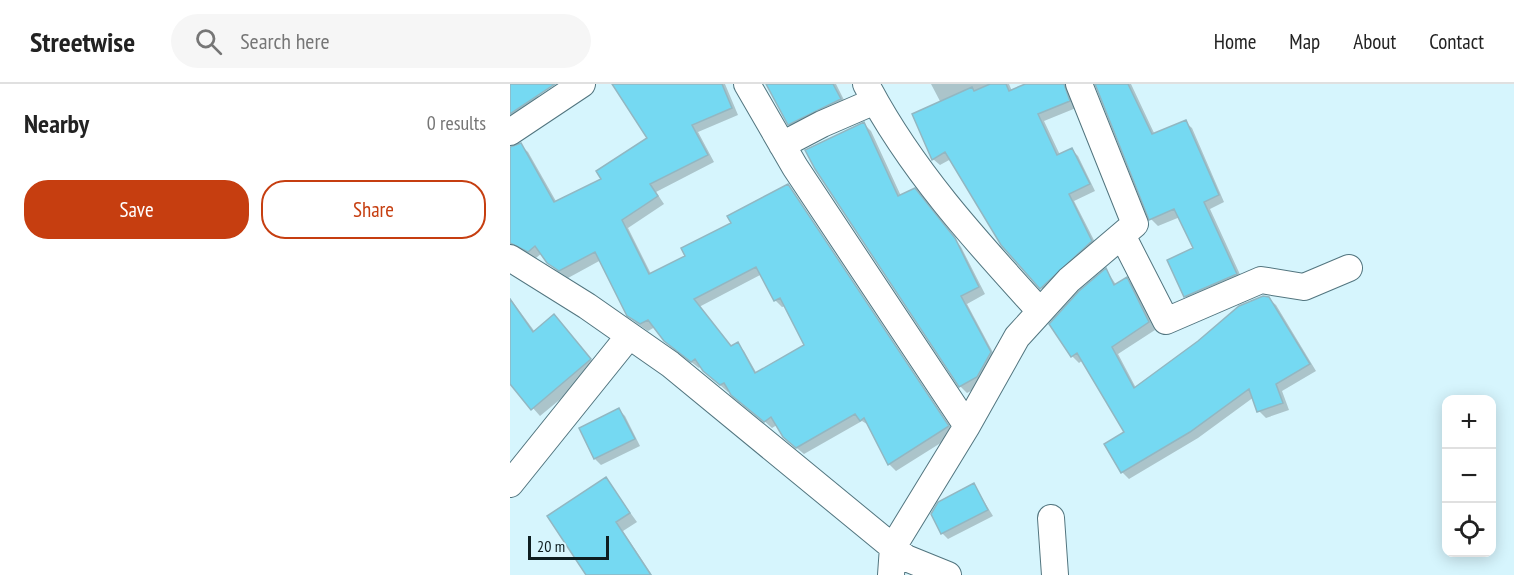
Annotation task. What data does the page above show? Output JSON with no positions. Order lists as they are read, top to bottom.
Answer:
{
  "scale_bar": "20 m",
  "page": {
    "header": "Streetwise",
    "search": "Search here",
    "nav": [
      "Home",
      "Map",
      "About",
      "Contact"
    ],
    "heading": ["Nearby", "0 results"],
    "buttons": ["Save", "Share"],
    "map_buttons": ["+", "−"],
    "scale": "20 m"
  }
}
